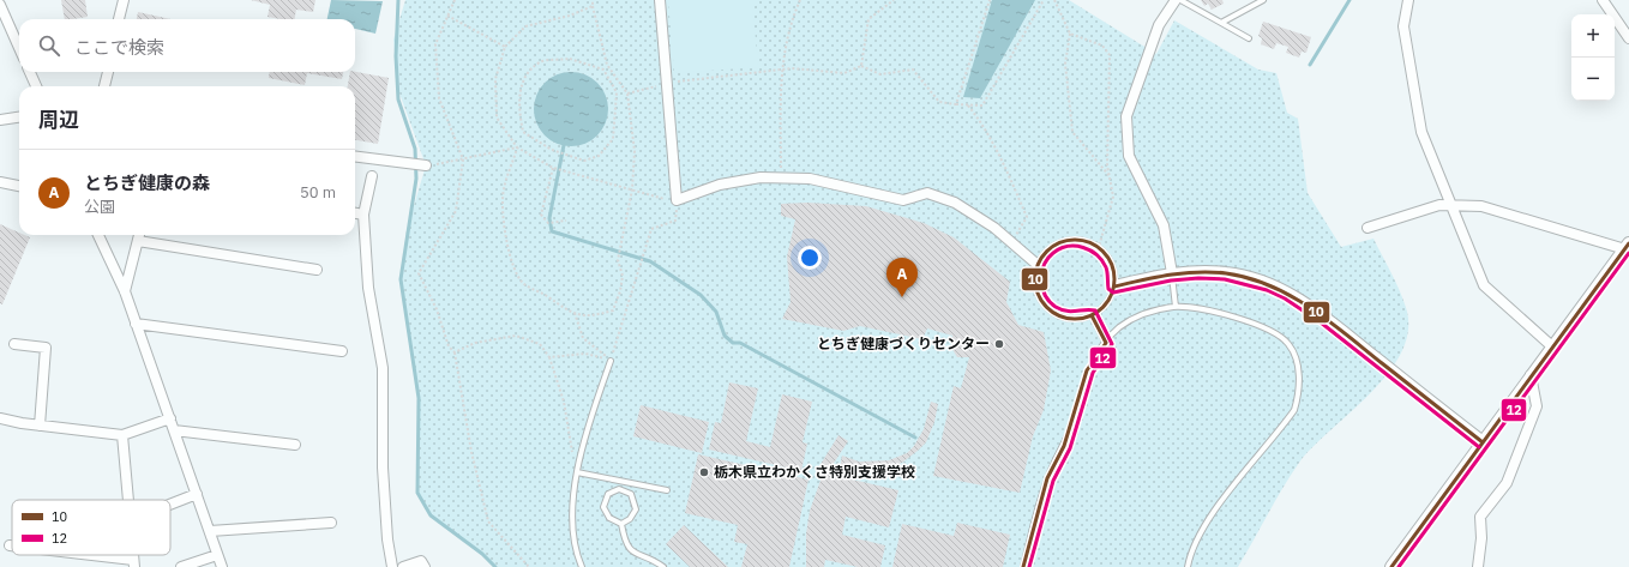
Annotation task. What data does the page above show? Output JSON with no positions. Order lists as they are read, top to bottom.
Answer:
{
  "places": ["とちぎ健康づくりセンター", "栃木県立わかくさ特別支援学校"],
  "lines": ["transit line 10", "transit line 12"],
  "legend": ["10", "12"],
  "page": {
    "map_buttons": ["+", "−"],
    "search": "ここで検索",
    "heading": "周辺",
    "list": [
      {
        "mark": "A",
        "name": "とちぎ健康の森",
        "note": "公園",
        "value": "50 m"
      }
    ],
    "pins": "A"
  }
}
